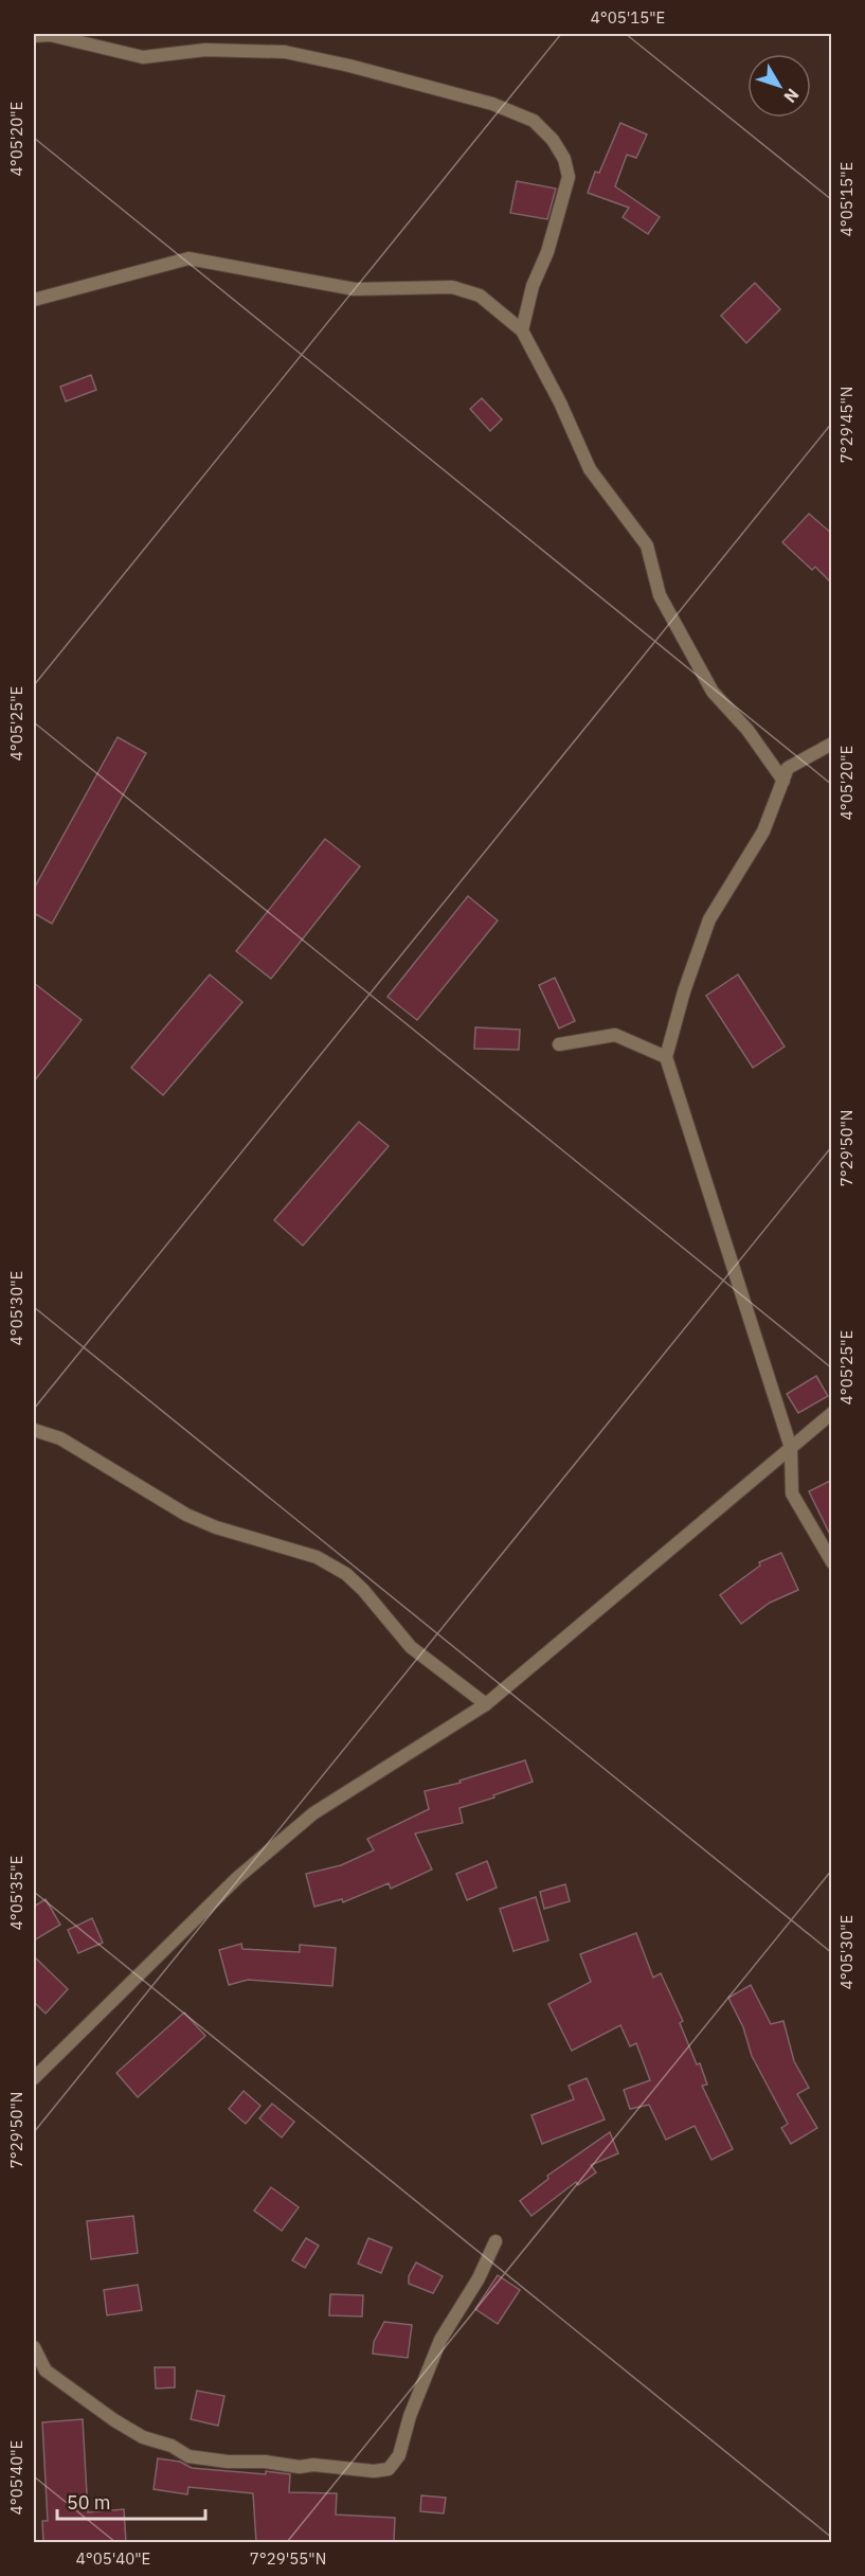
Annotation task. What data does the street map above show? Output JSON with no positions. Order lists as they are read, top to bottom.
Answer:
{
  "scale_bar": "50 m",
  "north": "bottom right",
  "coordinates": [
    "4°05'15\"E",
    "4°05'20\"E",
    "7°29'45\"N",
    "4°05'25\"E",
    "7°29'50\"N",
    "4°05'30\"E",
    "4°05'35\"E",
    "4°05'40\"E",
    "7°29'55\"N"
  ]
}
